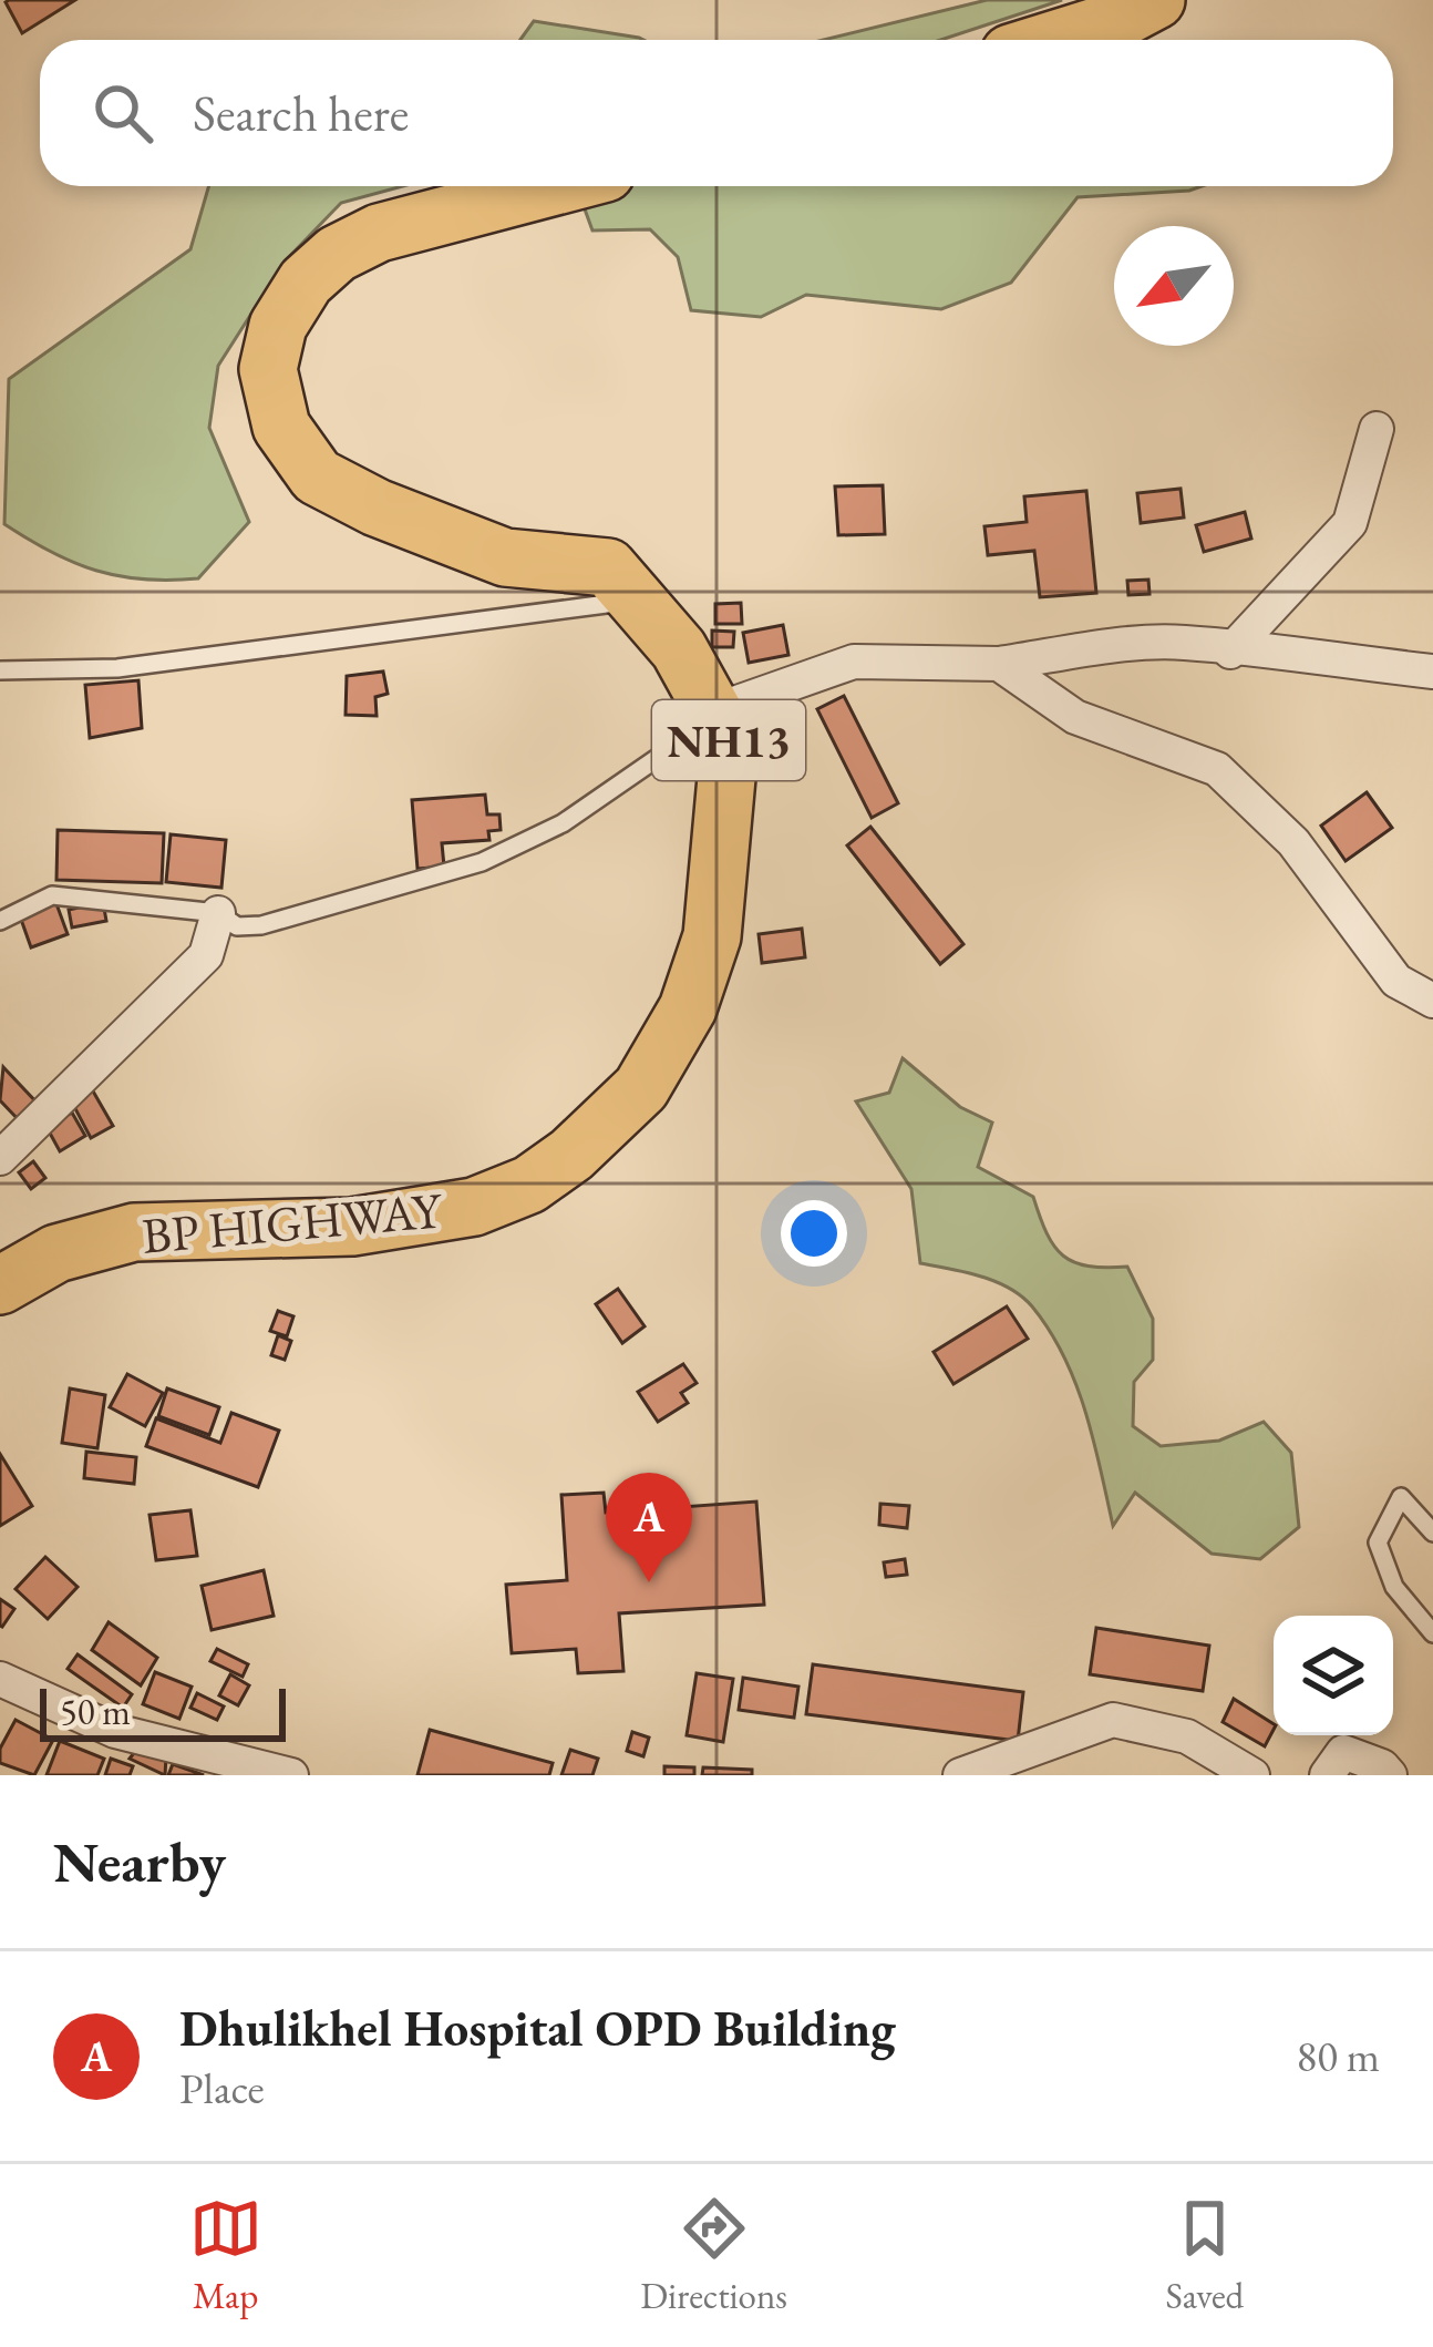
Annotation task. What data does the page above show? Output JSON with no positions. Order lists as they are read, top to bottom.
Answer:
{
  "streets": {
    "highway": ["NH13", "BP HIGHWAY"]
  },
  "crossings": [
    ["NH13", "BP HIGHWAY"]
  ],
  "scale_bar": "50 m",
  "north": "bottom left",
  "page": {
    "search": "Search here",
    "pins": "A",
    "scale": "50 m",
    "heading": "Nearby",
    "list": [
      {
        "mark": "A",
        "name": "Dhulikhel Hospital OPD Building",
        "note": "Place",
        "value": "80 m"
      }
    ],
    "nav": ["Map", "Directions", "Saved"]
  }
}
